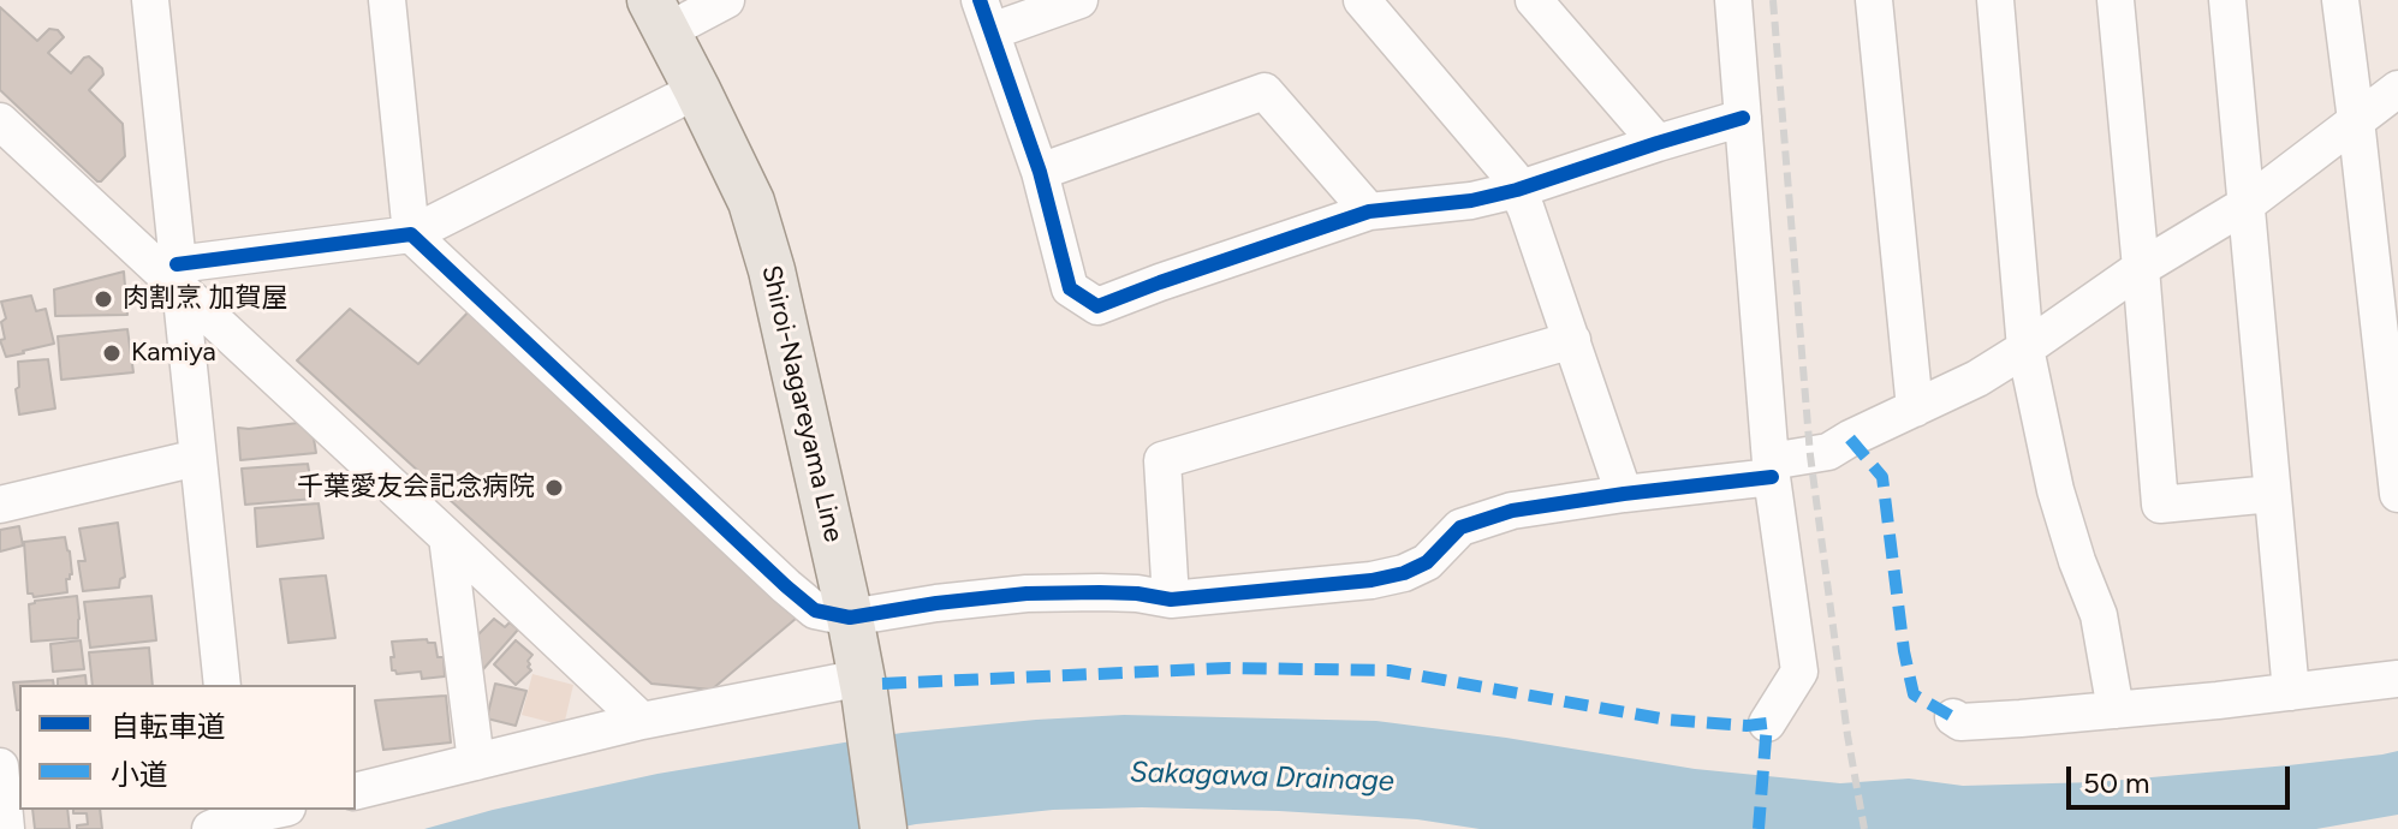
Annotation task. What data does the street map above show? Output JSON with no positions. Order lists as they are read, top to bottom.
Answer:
{
  "streets": {
    "main road": ["Shiroi-Nagareyama Line"]
  },
  "water": ["Sakagawa Drainage"],
  "places": ["肉割烹 加賀屋", "Kamiya", "千葉愛友会記念病院"],
  "legend": ["自転車道", "小道"],
  "scale_bar": "50 m"
}
